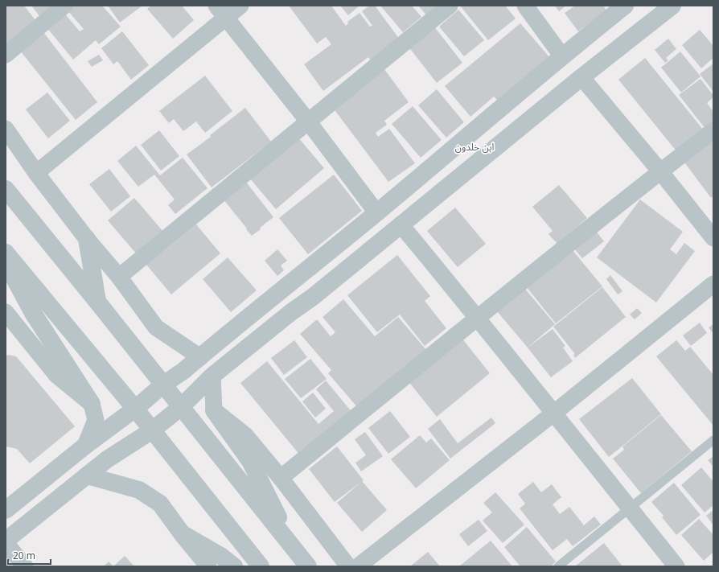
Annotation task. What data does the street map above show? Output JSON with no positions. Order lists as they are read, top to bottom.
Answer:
{
  "districts": ["ابن خلدون"],
  "scale_bar": "20 m"
}
